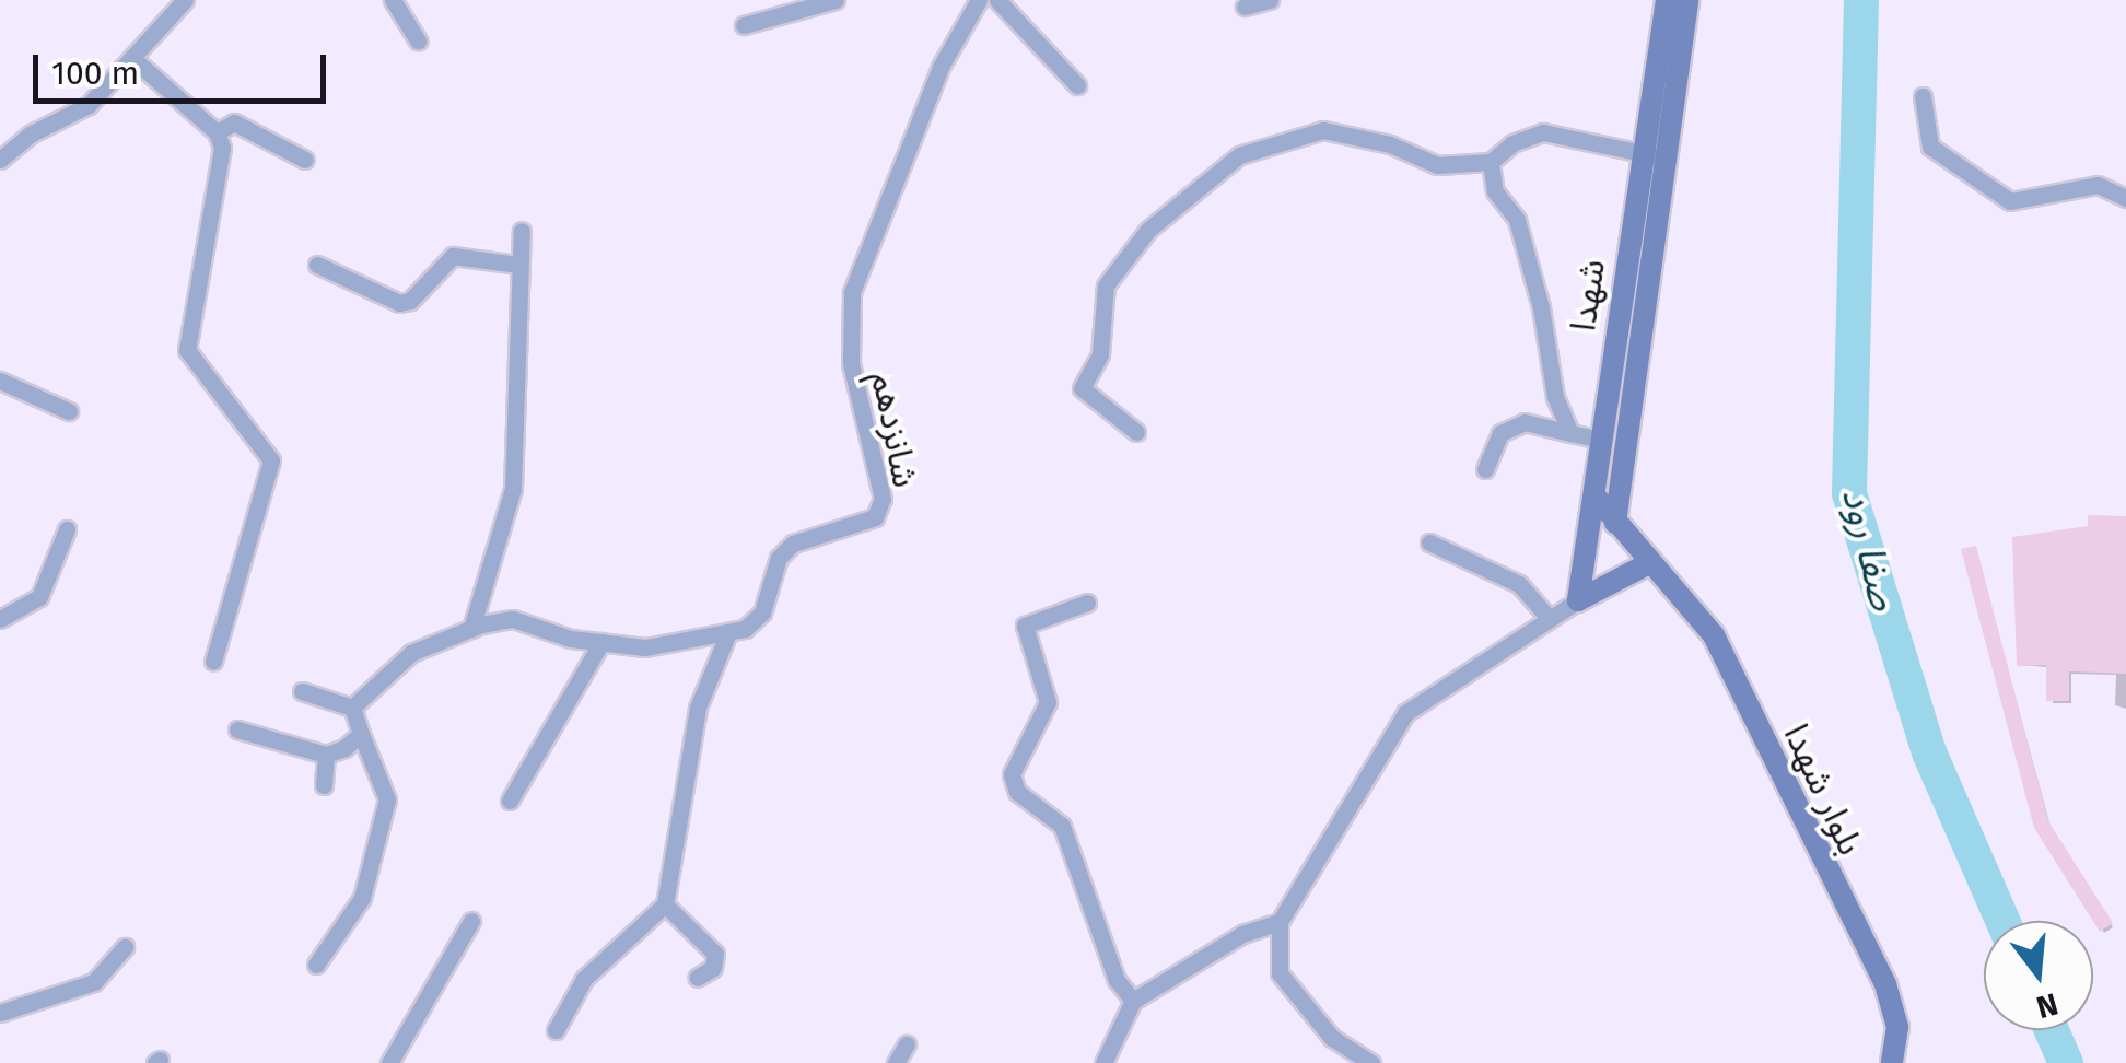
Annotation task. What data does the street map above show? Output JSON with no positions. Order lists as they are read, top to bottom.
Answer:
{
  "streets": {
    "main road": ["شهدا", "بلوار شهدا"],
    "street": ["شانزدهم"]
  },
  "crossings": [
    ["شهدا", "بلوار شهدا"]
  ],
  "water": ["صفا رود"],
  "scale_bar": "100 m",
  "north": "bottom"
}
